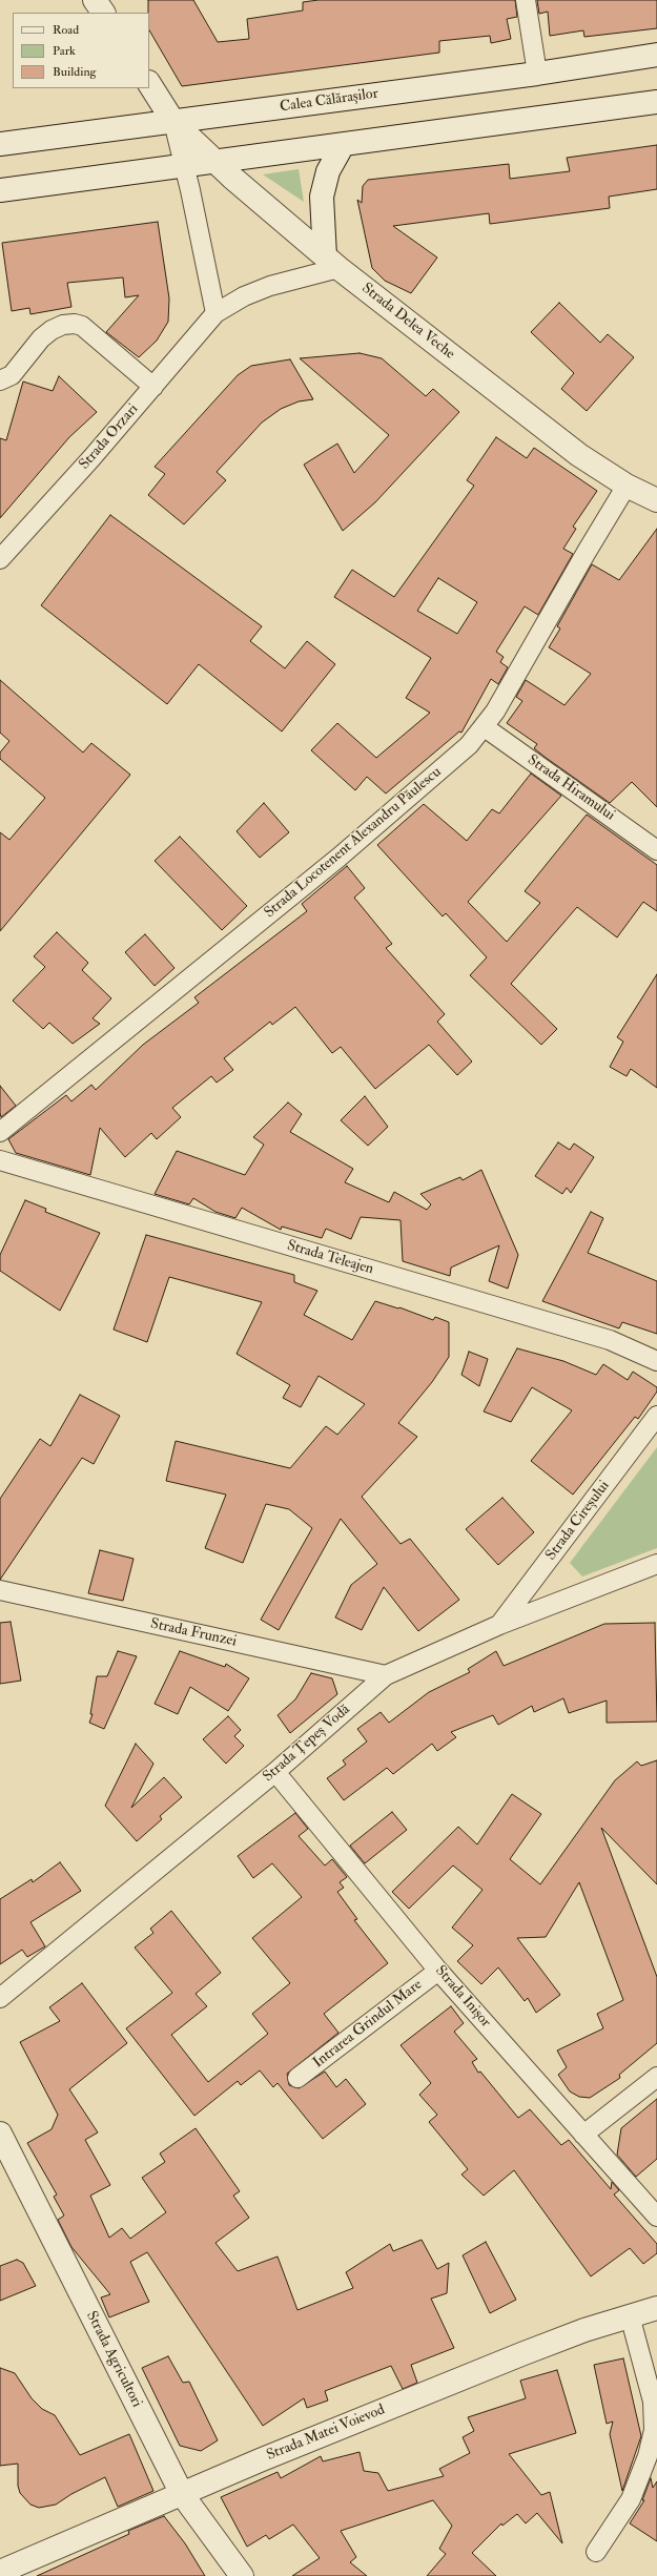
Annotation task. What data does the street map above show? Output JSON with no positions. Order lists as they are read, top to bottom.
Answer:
{
  "streets": {
    "street": [
      "Calea Călărașilor",
      "Strada Delea Veche",
      "Strada Orzari",
      "Strada Hiramului",
      "Strada Locotenent Alexandru Păulescu",
      "Strada Teleajen",
      "Strada Cireșului",
      "Strada Frunzei",
      "Strada Țepeș Vodă",
      "Strada Inișor",
      "Intrarea Grindul Mare",
      "Strada Agricultori",
      "Strada Matei Voievod"
    ]
  },
  "crossings": [
    ["Calea Călărașilor", "Strada Delea Veche"],
    ["Strada Delea Veche", "Strada Orzari"],
    ["Strada Delea Veche", "Strada Locotenent Alexandru Păulescu"],
    ["Strada Hiramului", "Strada Locotenent Alexandru Păulescu"],
    ["Strada Cireșului", "Strada Țepeș Vodă"],
    ["Strada Frunzei", "Strada Țepeș Vodă"],
    ["Strada Țepeș Vodă", "Strada Inișor"],
    ["Strada Inișor", "Intrarea Grindul Mare"],
    ["Strada Agricultori", "Strada Matei Voievod"]
  ],
  "legend": ["Road", "Park", "Building"]
}
